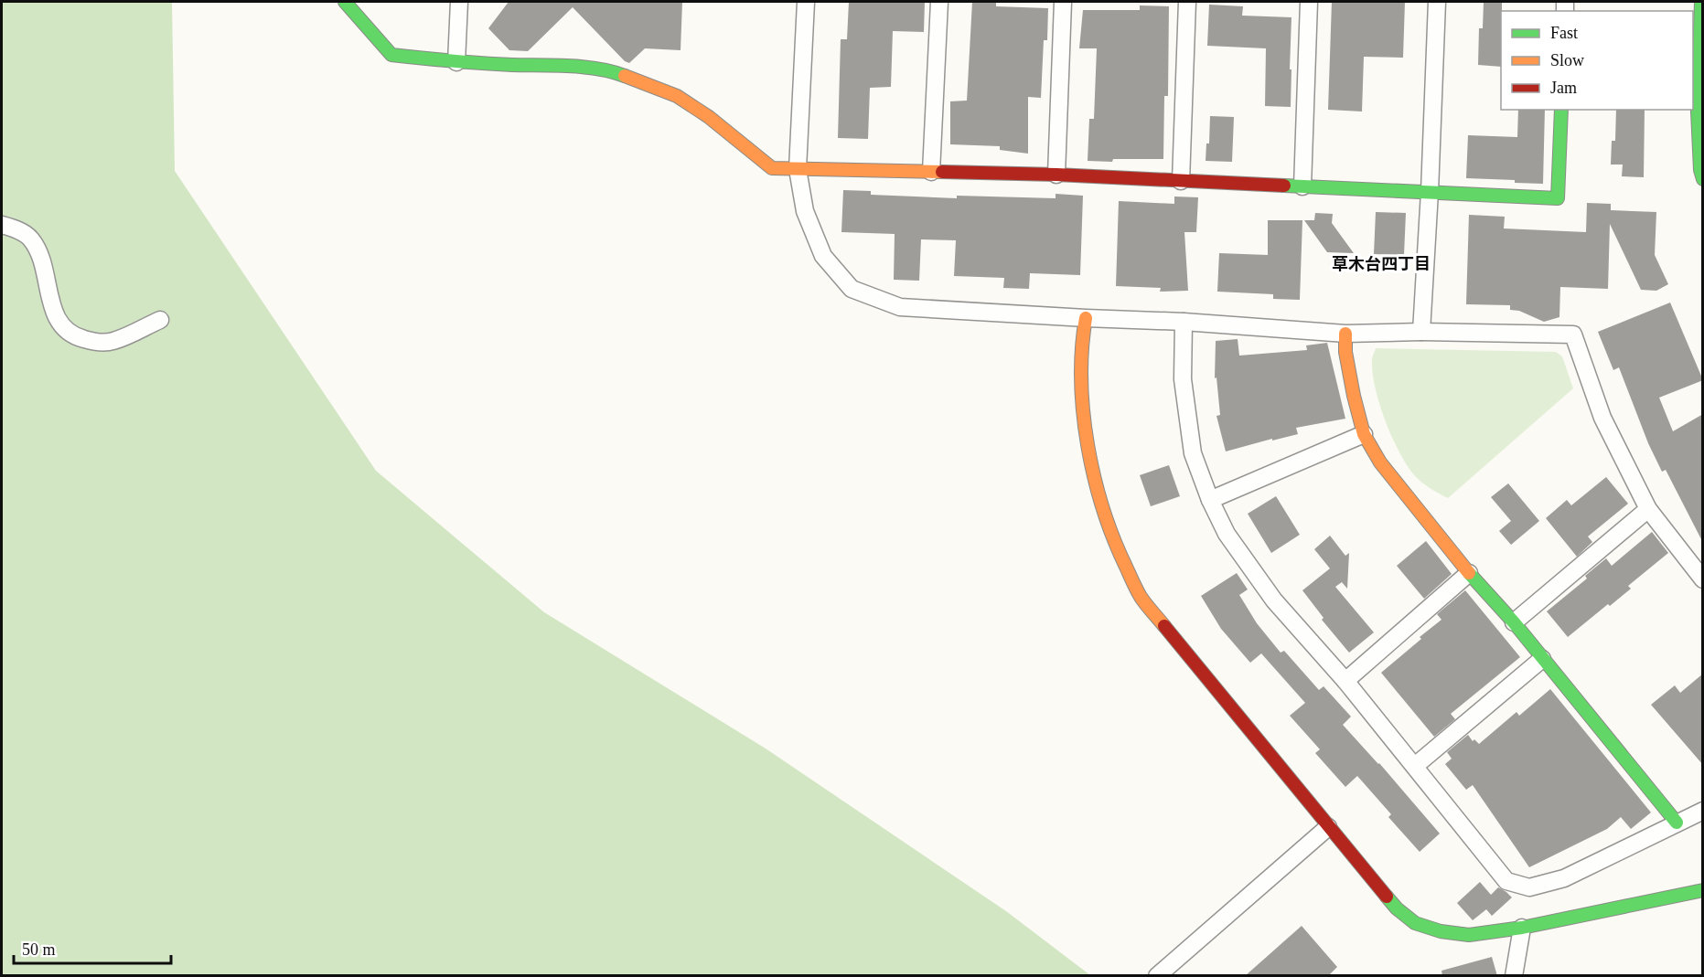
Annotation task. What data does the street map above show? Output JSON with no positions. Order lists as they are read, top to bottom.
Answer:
{
  "districts": ["草木台四丁目"],
  "legend": ["Fast", "Slow", "Jam"],
  "scale_bar": "50 m"
}
